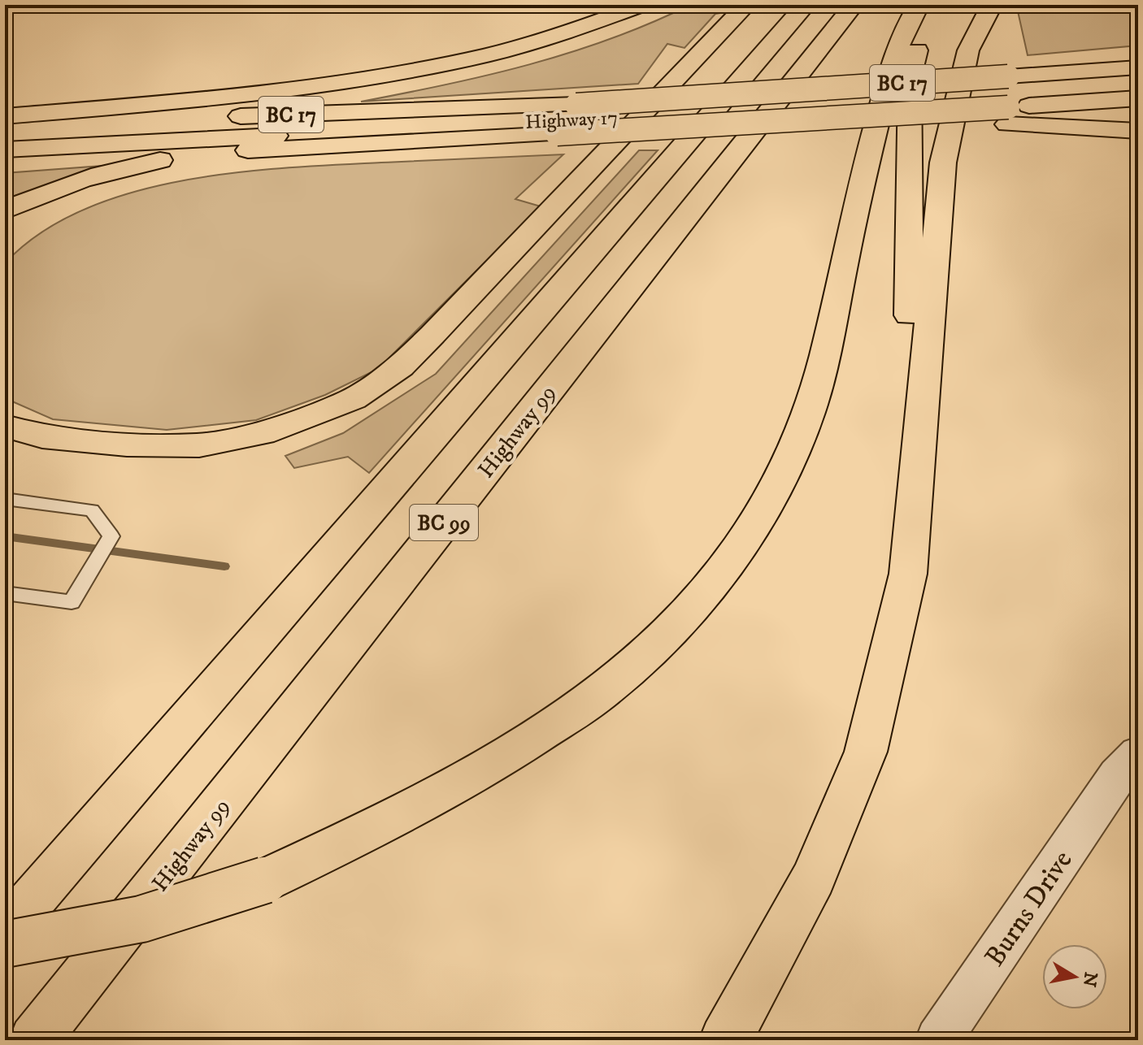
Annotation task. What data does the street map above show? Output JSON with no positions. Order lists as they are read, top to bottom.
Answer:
{
  "streets": {
    "highway": [
      "BC 17",
      "Highway 17",
      "Highway 99",
      "BC 99"
    ],
    "street": ["Burns Drive"]
  },
  "north": "right"
}
